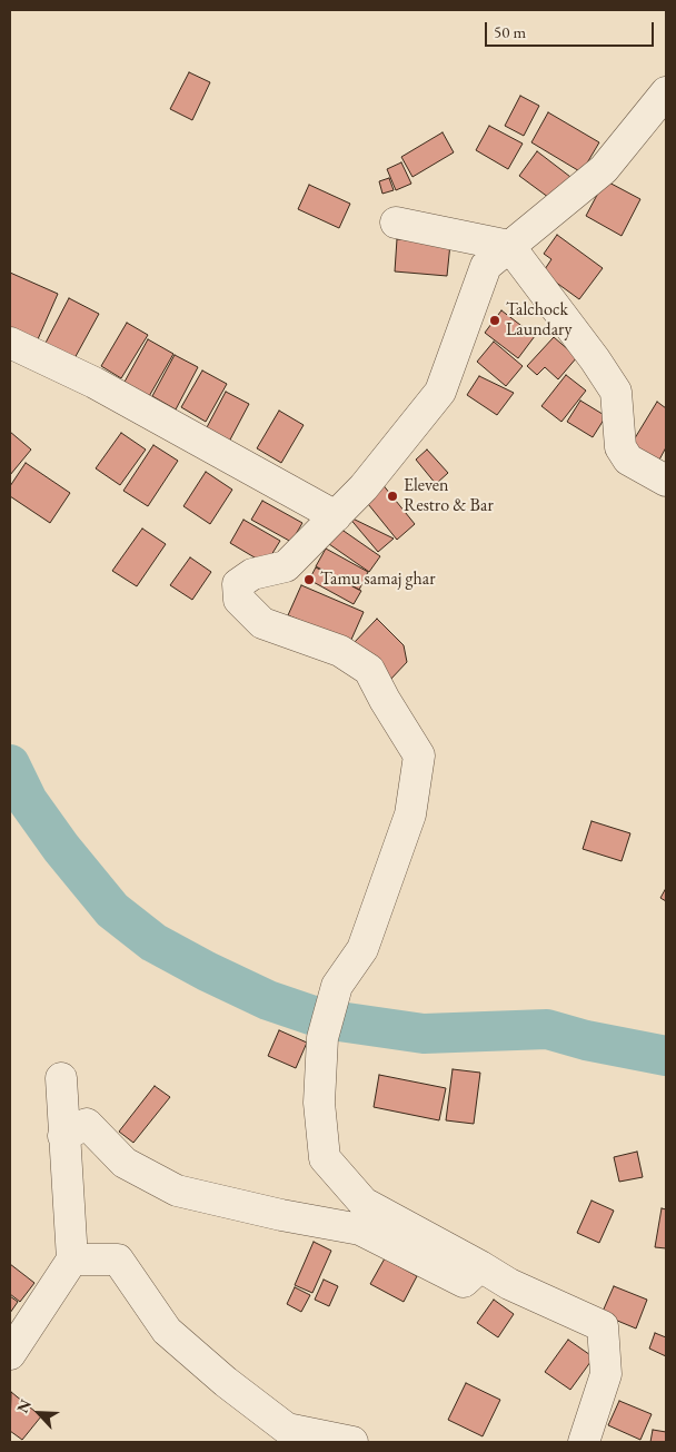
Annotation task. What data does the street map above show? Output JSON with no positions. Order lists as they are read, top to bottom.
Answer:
{
  "places": ["Talchock Laundary", "Eleven Restro & Bar", "Tamu samaj ghar"],
  "scale_bar": "50 m",
  "north": "top left"
}
